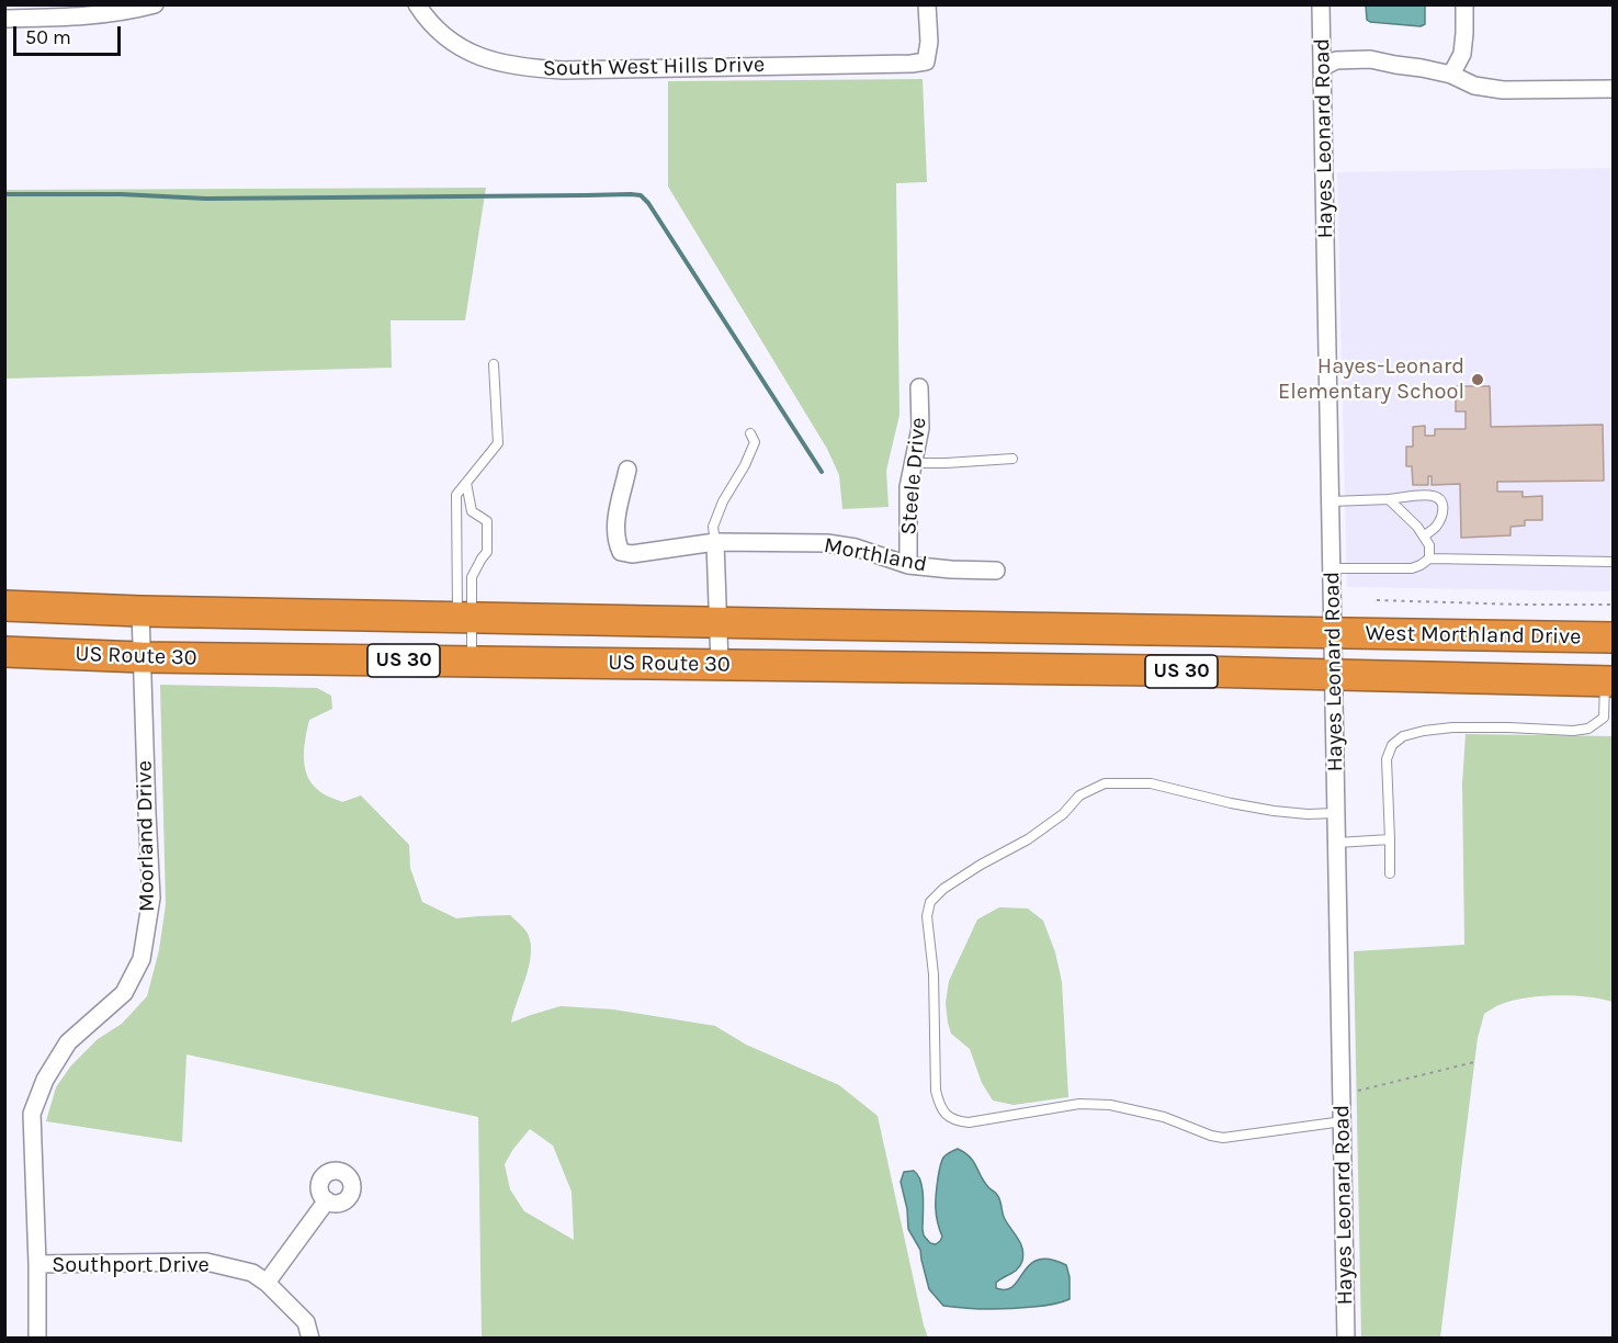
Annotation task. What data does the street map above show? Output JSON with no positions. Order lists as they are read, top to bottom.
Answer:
{
  "streets": {
    "highway": ["West Morthland Drive", "US Route 30", "US 30"],
    "street": [
      "South West Hills Drive",
      "Hayes Leonard Road",
      "Steele Drive",
      "Morthland",
      "Moorland Drive",
      "Southport Drive"
    ]
  },
  "crossings": [
    ["Hayes Leonard Road", "West Morthland Drive"],
    ["Hayes Leonard Road", "US Route 30"],
    ["Hayes Leonard Road", "US 30"],
    ["Steele Drive", "Morthland"],
    ["West Morthland Drive", "US Route 30"],
    ["West Morthland Drive", "US 30"],
    ["US Route 30", "US 30"],
    ["US Route 30", "Moorland Drive"],
    ["US 30", "Moorland Drive"],
    ["Moorland Drive", "Southport Drive"]
  ],
  "places": ["Hayes-Leonard Elementary School"],
  "scale_bar": "50 m"
}
